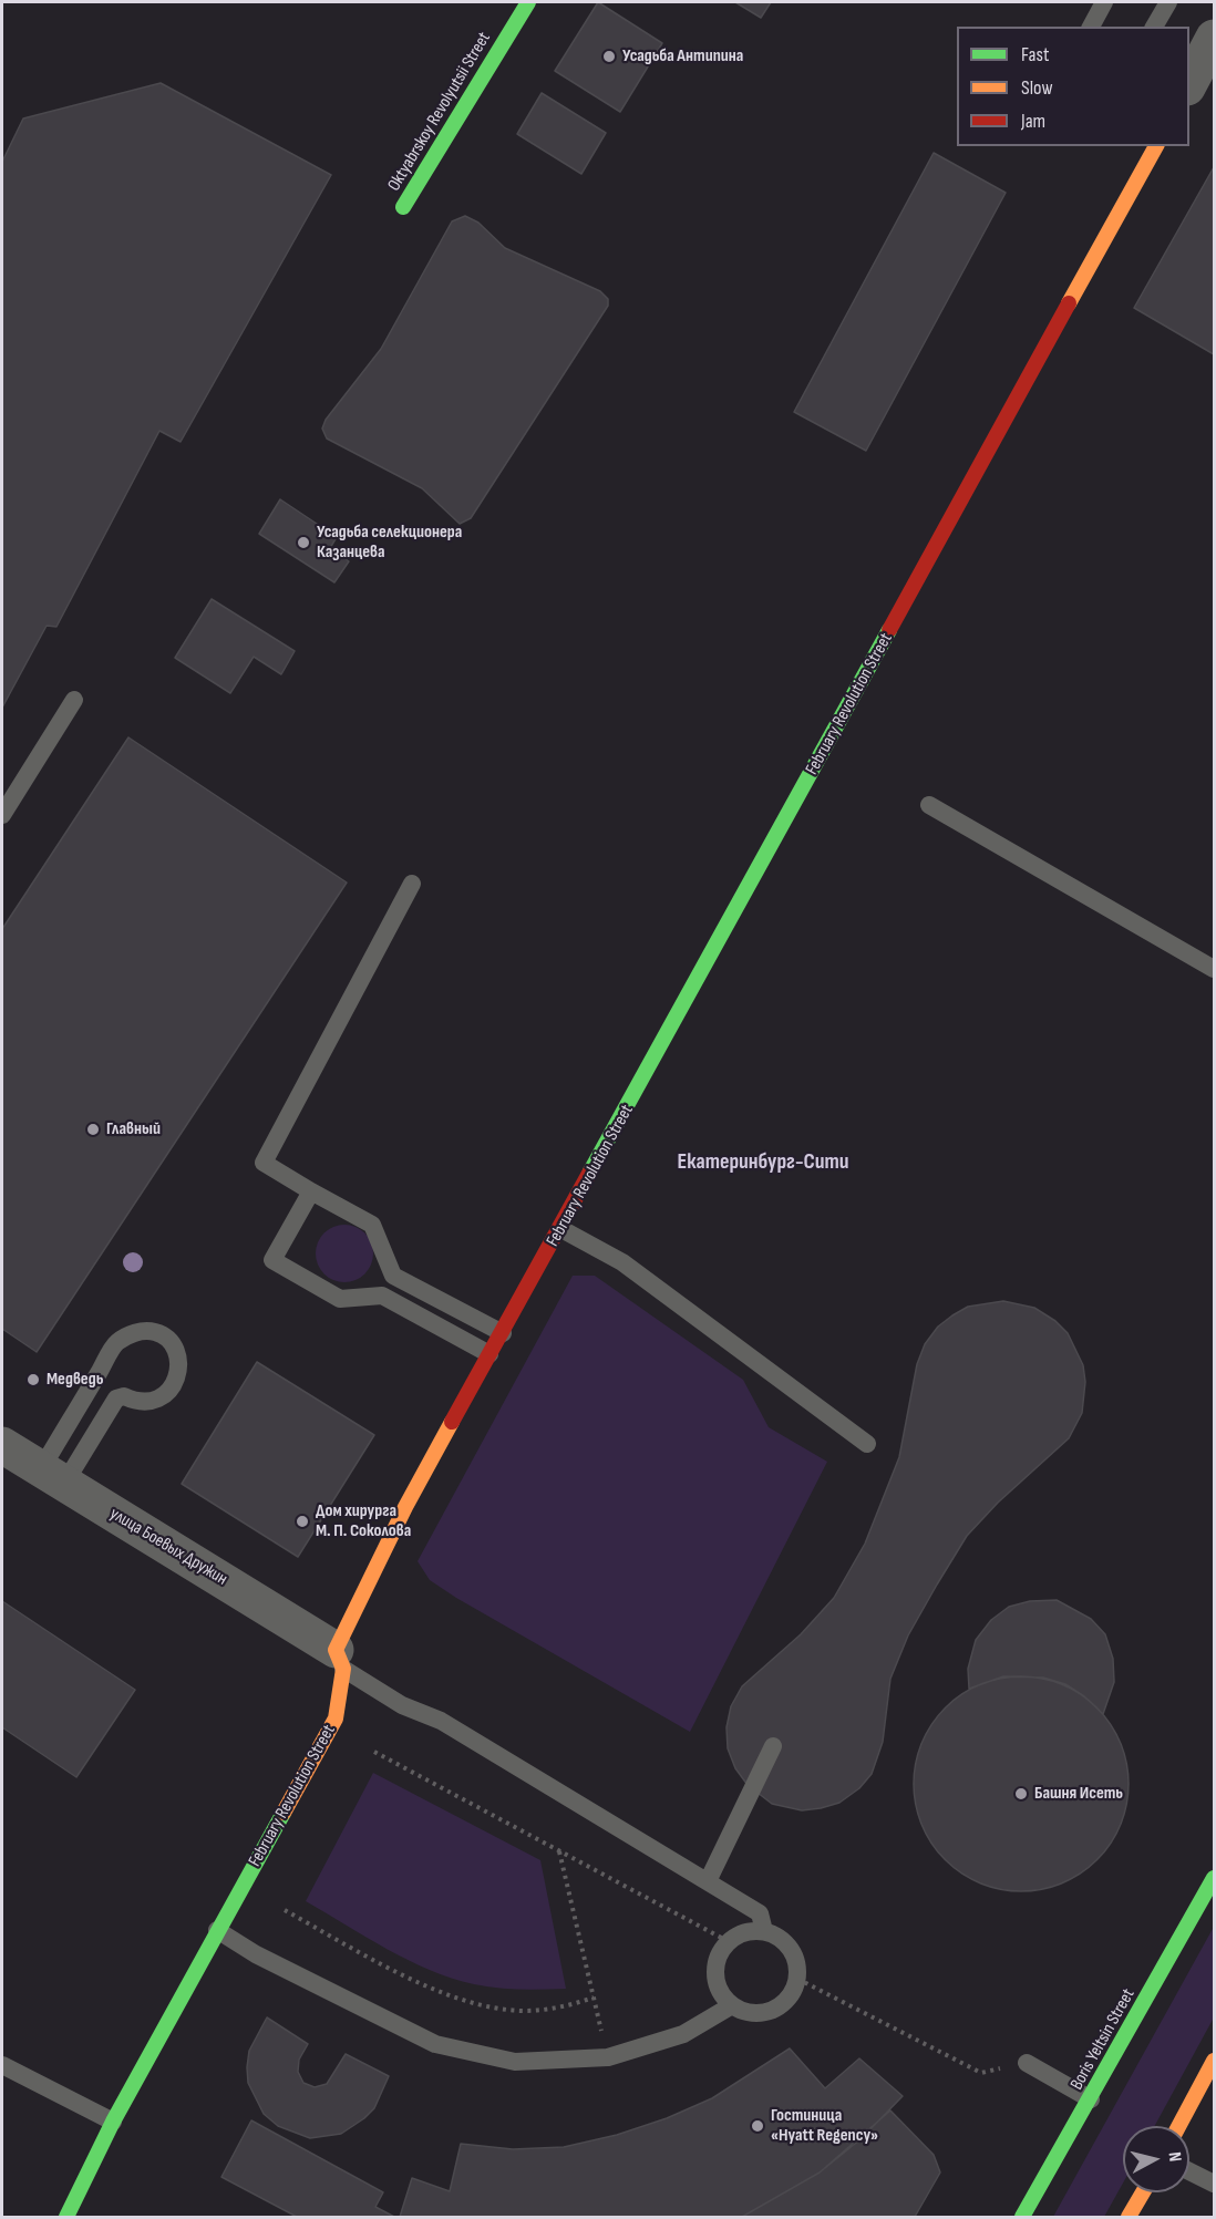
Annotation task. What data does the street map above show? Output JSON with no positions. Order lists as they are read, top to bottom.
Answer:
{
  "streets": {
    "street": [
      "Oktyabrskoy Revolyutsii Street",
      "February Revolution Street",
      "улица Боевых Дружин",
      "Boris Yeltsin Street"
    ]
  },
  "crossings": [
    ["February Revolution Street", "улица Боевых Дружин"]
  ],
  "districts": ["Екатеринбург-Сити"],
  "places": [
    "Усадьба Антипина",
    "Усадьба селекционера Казанцева",
    "Главный",
    "Медведь",
    "Дом хирурга М. П. Соколова",
    "Башня Исеть",
    "Гостиница «Hyatt Regency»"
  ],
  "legend": ["Fast", "Slow", "Jam"],
  "north": "right"
}
